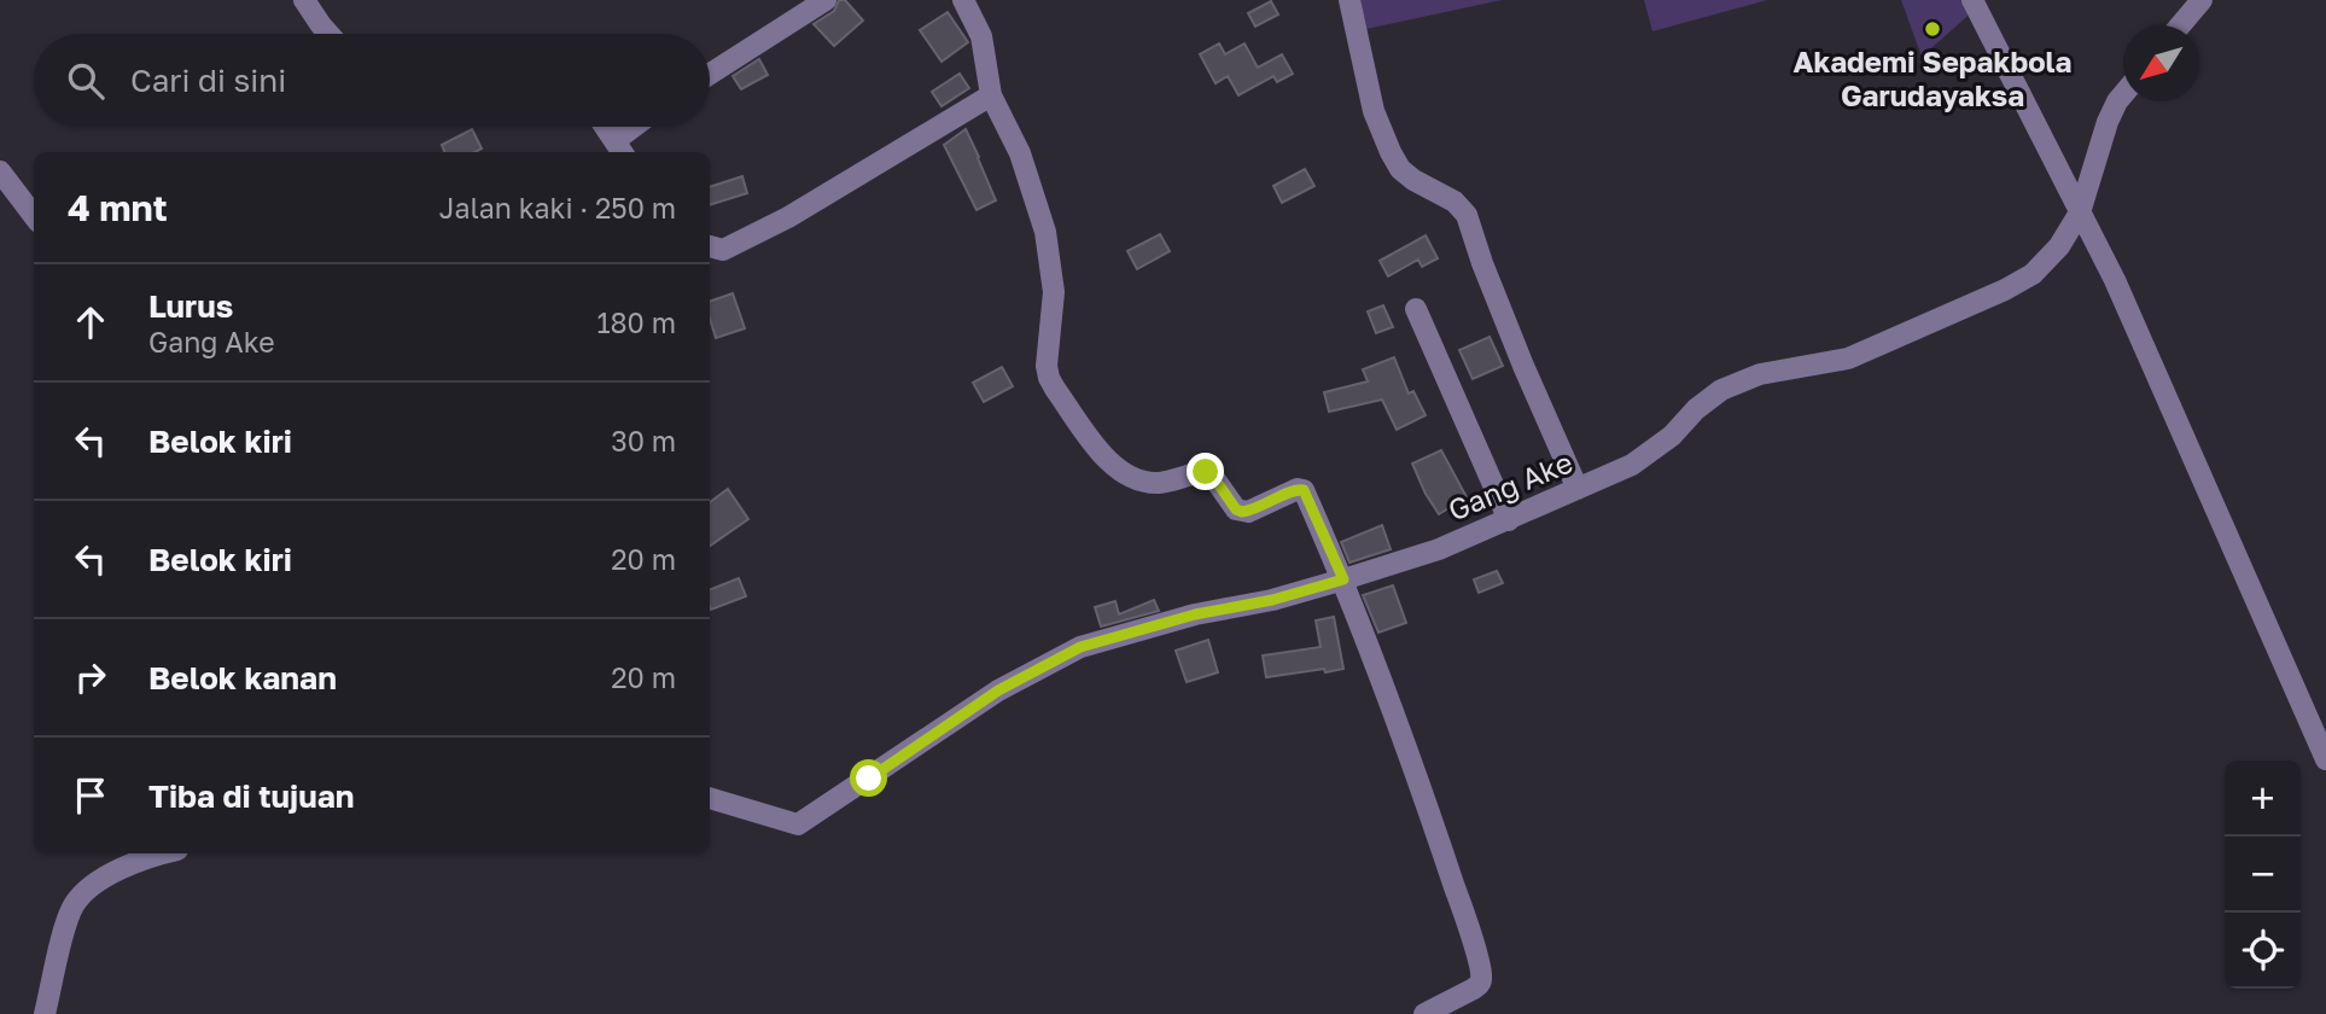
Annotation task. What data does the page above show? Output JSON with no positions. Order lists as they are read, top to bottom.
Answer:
{
  "streets": {
    "street": ["Gang Ake"]
  },
  "places": ["Akademi Sepakbola Garudayaksa"],
  "north": "bottom left",
  "page": {
    "search": "Cari di sini",
    "heading": ["4 mnt", "Jalan kaki · 250 m"],
    "list": [
      ["Lurus", "Gang Ake", "180 m"],
      ["Belok kiri", "30 m"],
      ["Belok kiri", "20 m"],
      ["Belok kanan", "20 m"],
      "Tiba di tujuan"
    ],
    "map_buttons": ["+", "−"]
  }
}
